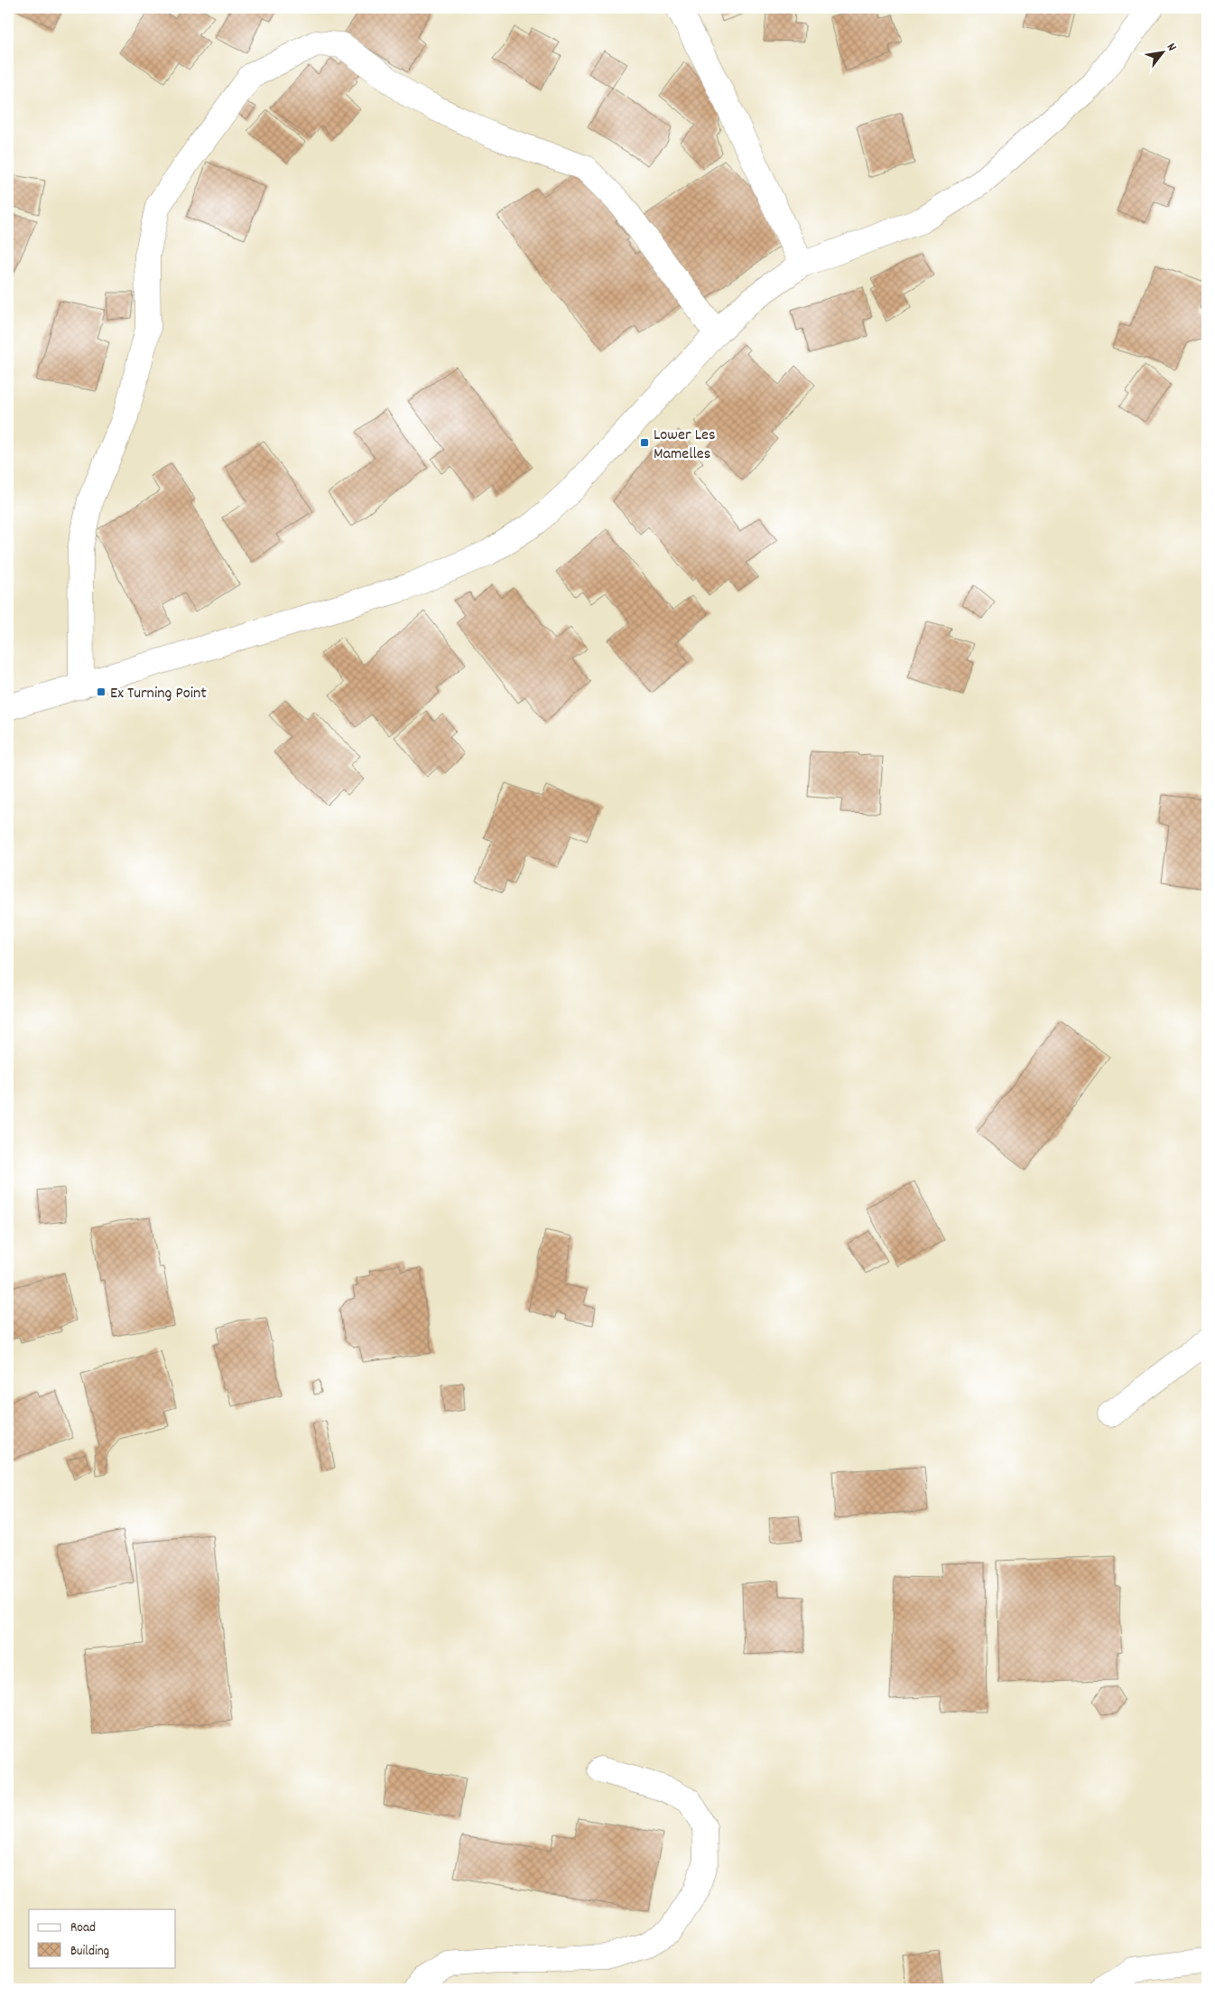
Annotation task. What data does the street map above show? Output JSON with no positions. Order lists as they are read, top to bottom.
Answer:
{
  "places": {
    "transit": ["Lower Les Mamelles", "Ex Turning Point"]
  },
  "legend": ["Road", "Building"],
  "north": "top right"
}
